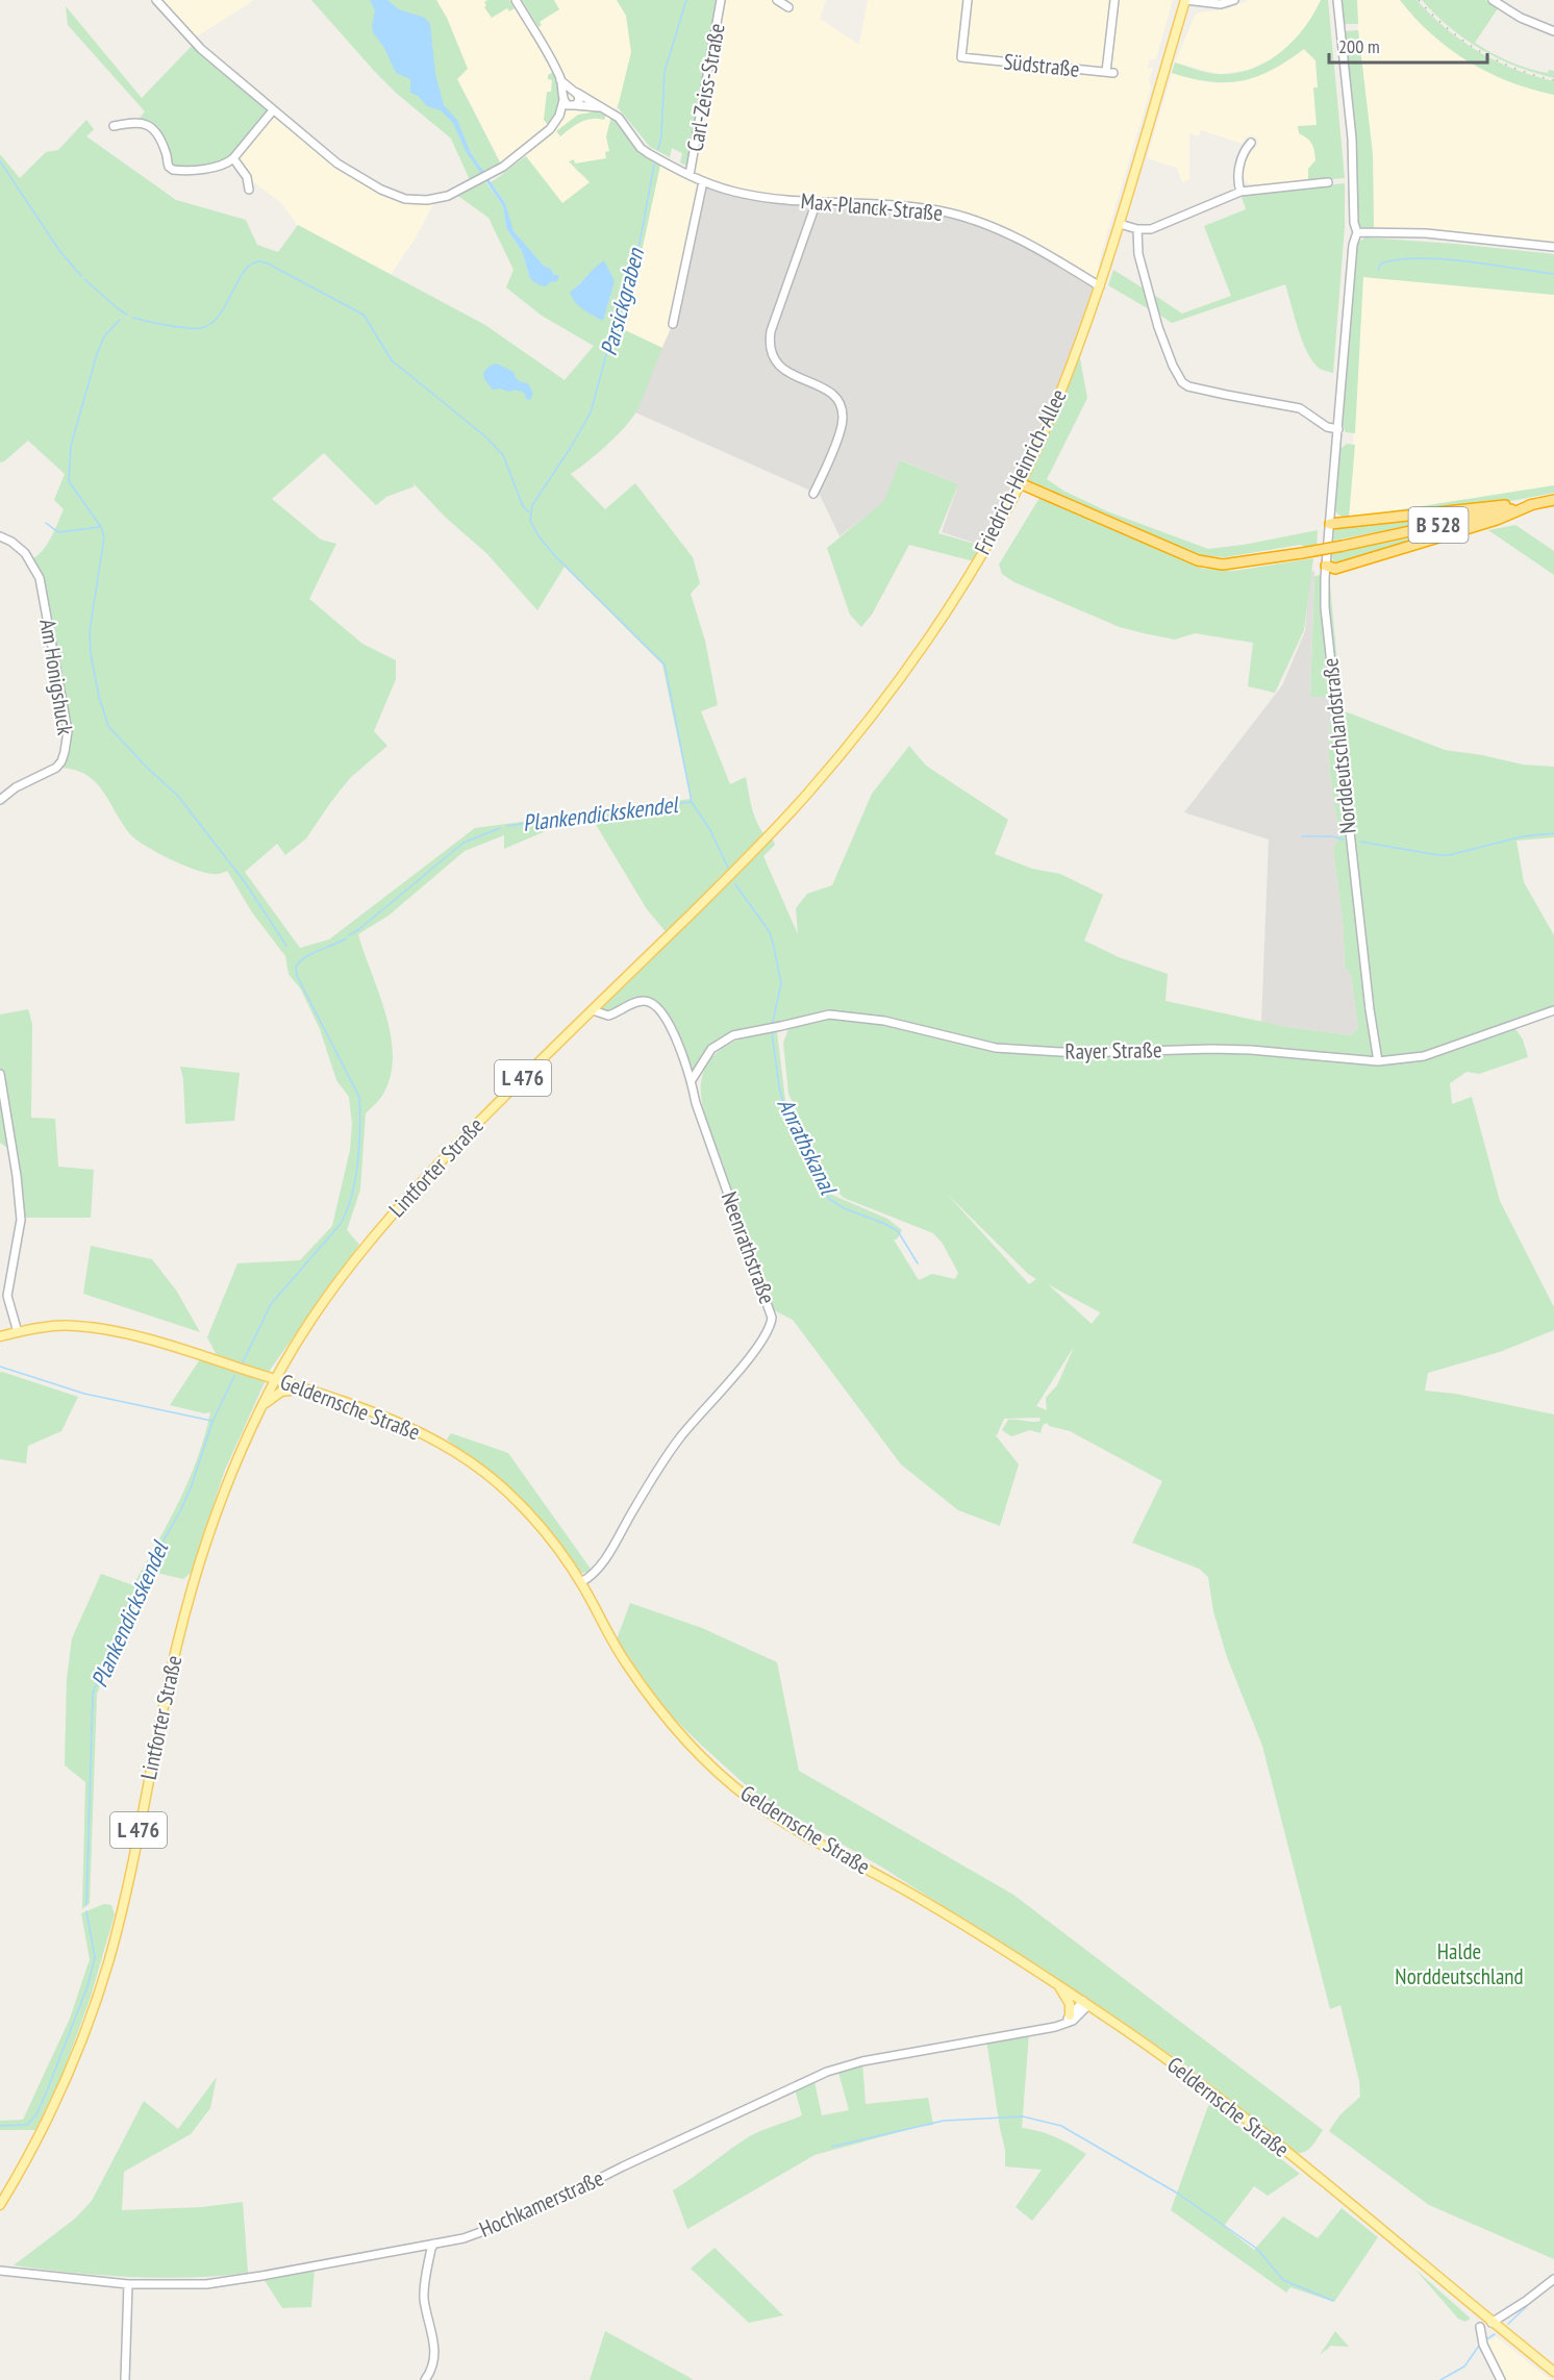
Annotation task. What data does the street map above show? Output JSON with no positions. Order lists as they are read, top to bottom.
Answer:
{
  "streets": {
    "highway": ["B 528"],
    "main road": [
      "Friedrich-Heinrich-Allee",
      "L 476",
      "Lintforter Straße",
      "Geldernsche Straße"
    ],
    "street": [
      "Südstraße",
      "Carl-Zeiss-Straße",
      "Max-Planck-Straße",
      "Am Honigshuck",
      "Norddeutschlandstraße",
      "Rayer Straße",
      "Neenrathstraße",
      "Hochkamerstraße"
    ]
  },
  "crossings": [
    ["Carl-Zeiss-Straße", "Max-Planck-Straße"],
    ["Max-Planck-Straße", "Friedrich-Heinrich-Allee"],
    ["Friedrich-Heinrich-Allee", "B 528"],
    ["Friedrich-Heinrich-Allee", "Lintforter Straße"],
    ["Norddeutschlandstraße", "Rayer Straße"],
    ["Rayer Straße", "Neenrathstraße"],
    ["Lintforter Straße", "Neenrathstraße"],
    ["Lintforter Straße", "Geldernsche Straße"],
    ["Neenrathstraße", "Geldernsche Straße"],
    ["Geldernsche Straße", "Hochkamerstraße"]
  ],
  "water": ["Parsickgraben", "Plankendickskendel", "Anrathskanal"],
  "parks": ["Halde Norddeutschland"],
  "scale_bar": "200 m"
}
